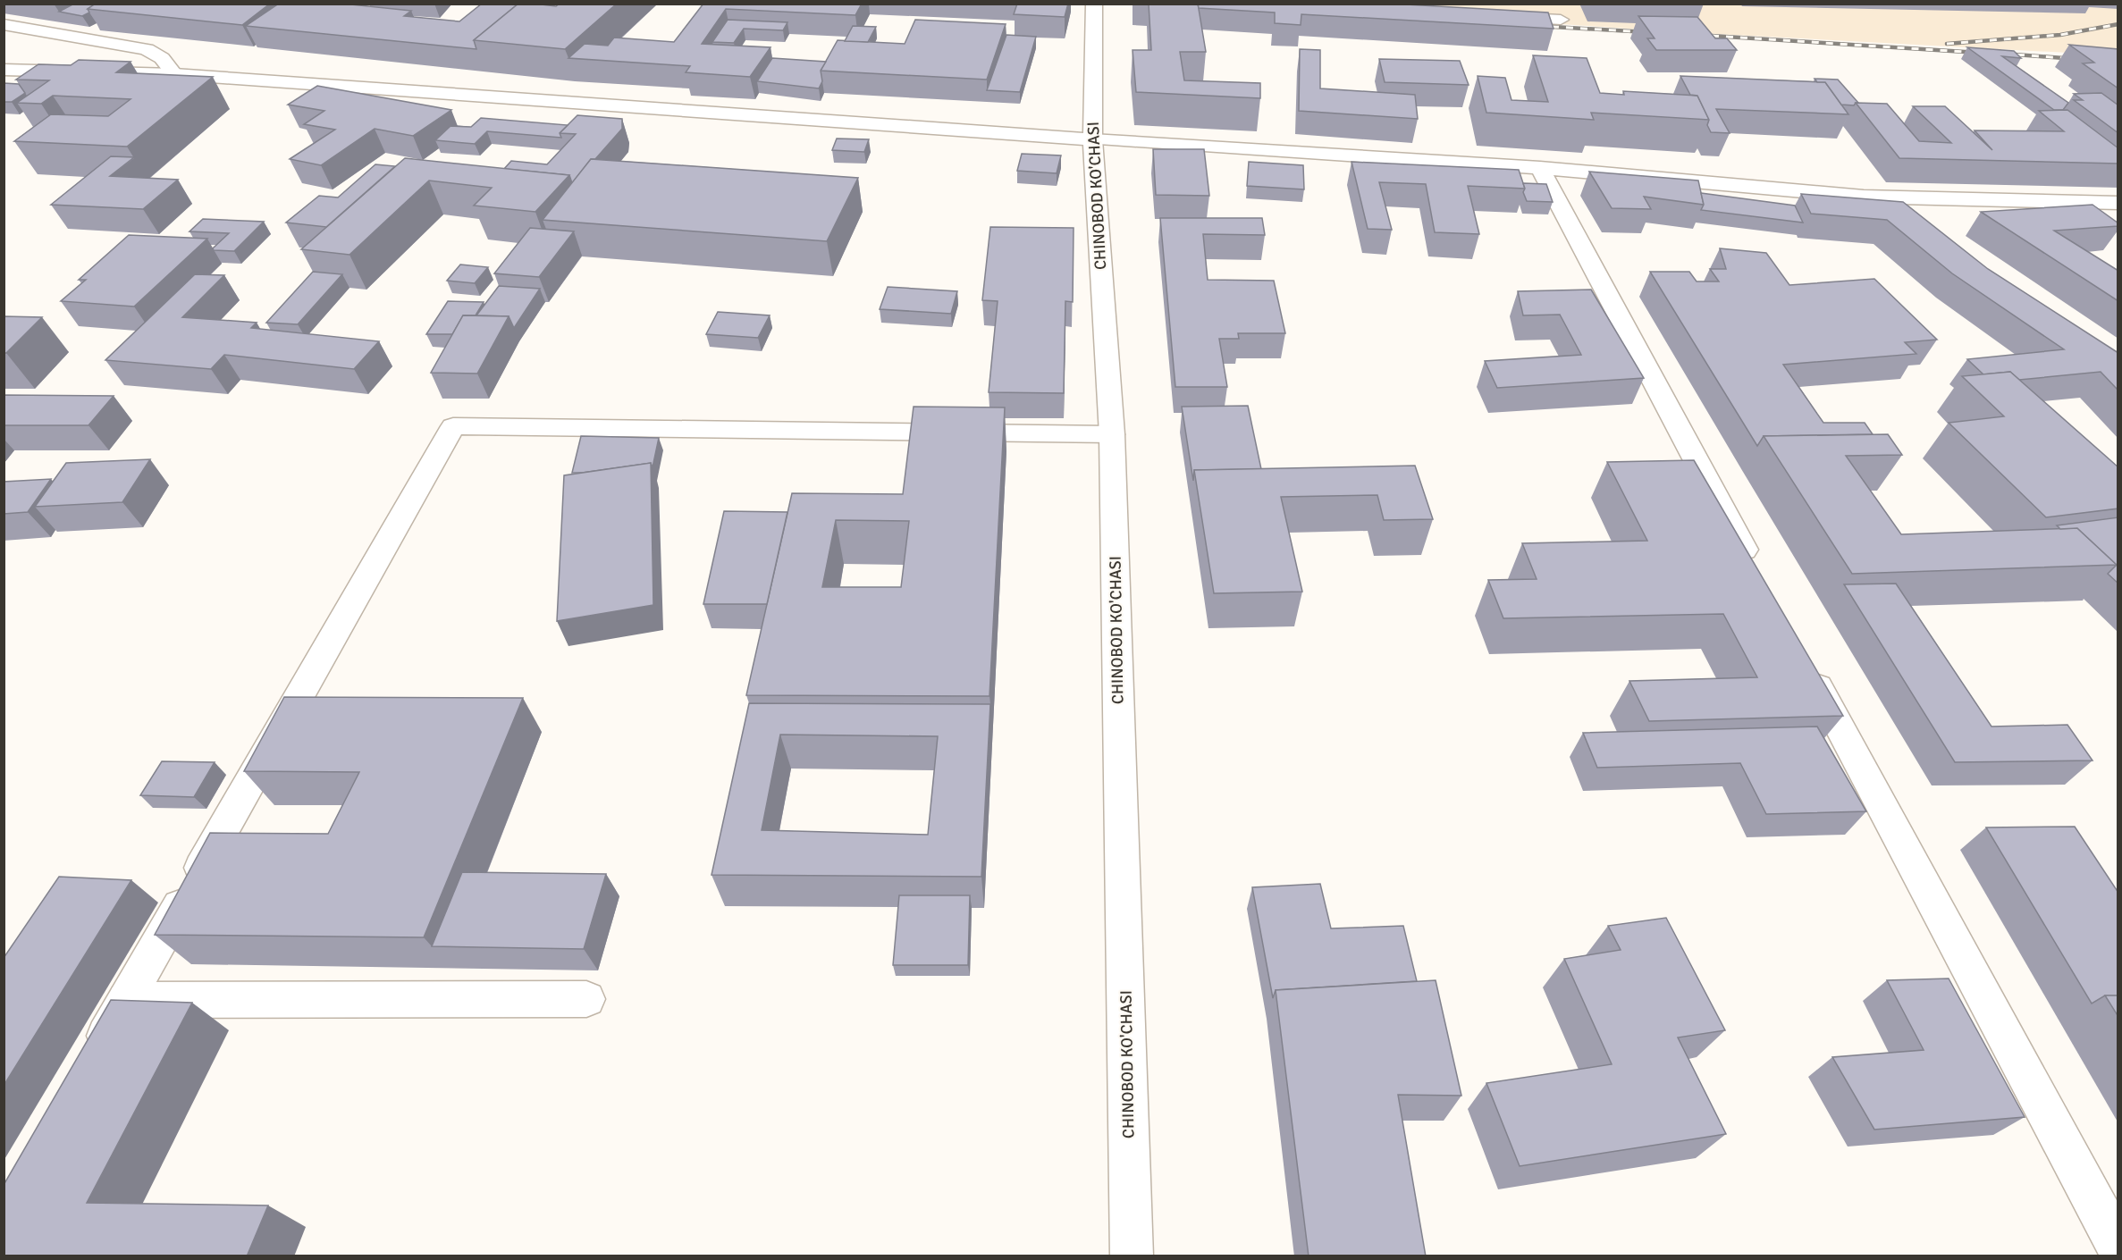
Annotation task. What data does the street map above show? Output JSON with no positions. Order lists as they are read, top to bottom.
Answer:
{
  "streets": {
    "street": ["CHINOBOD KO'CHASI"]
  }
}
